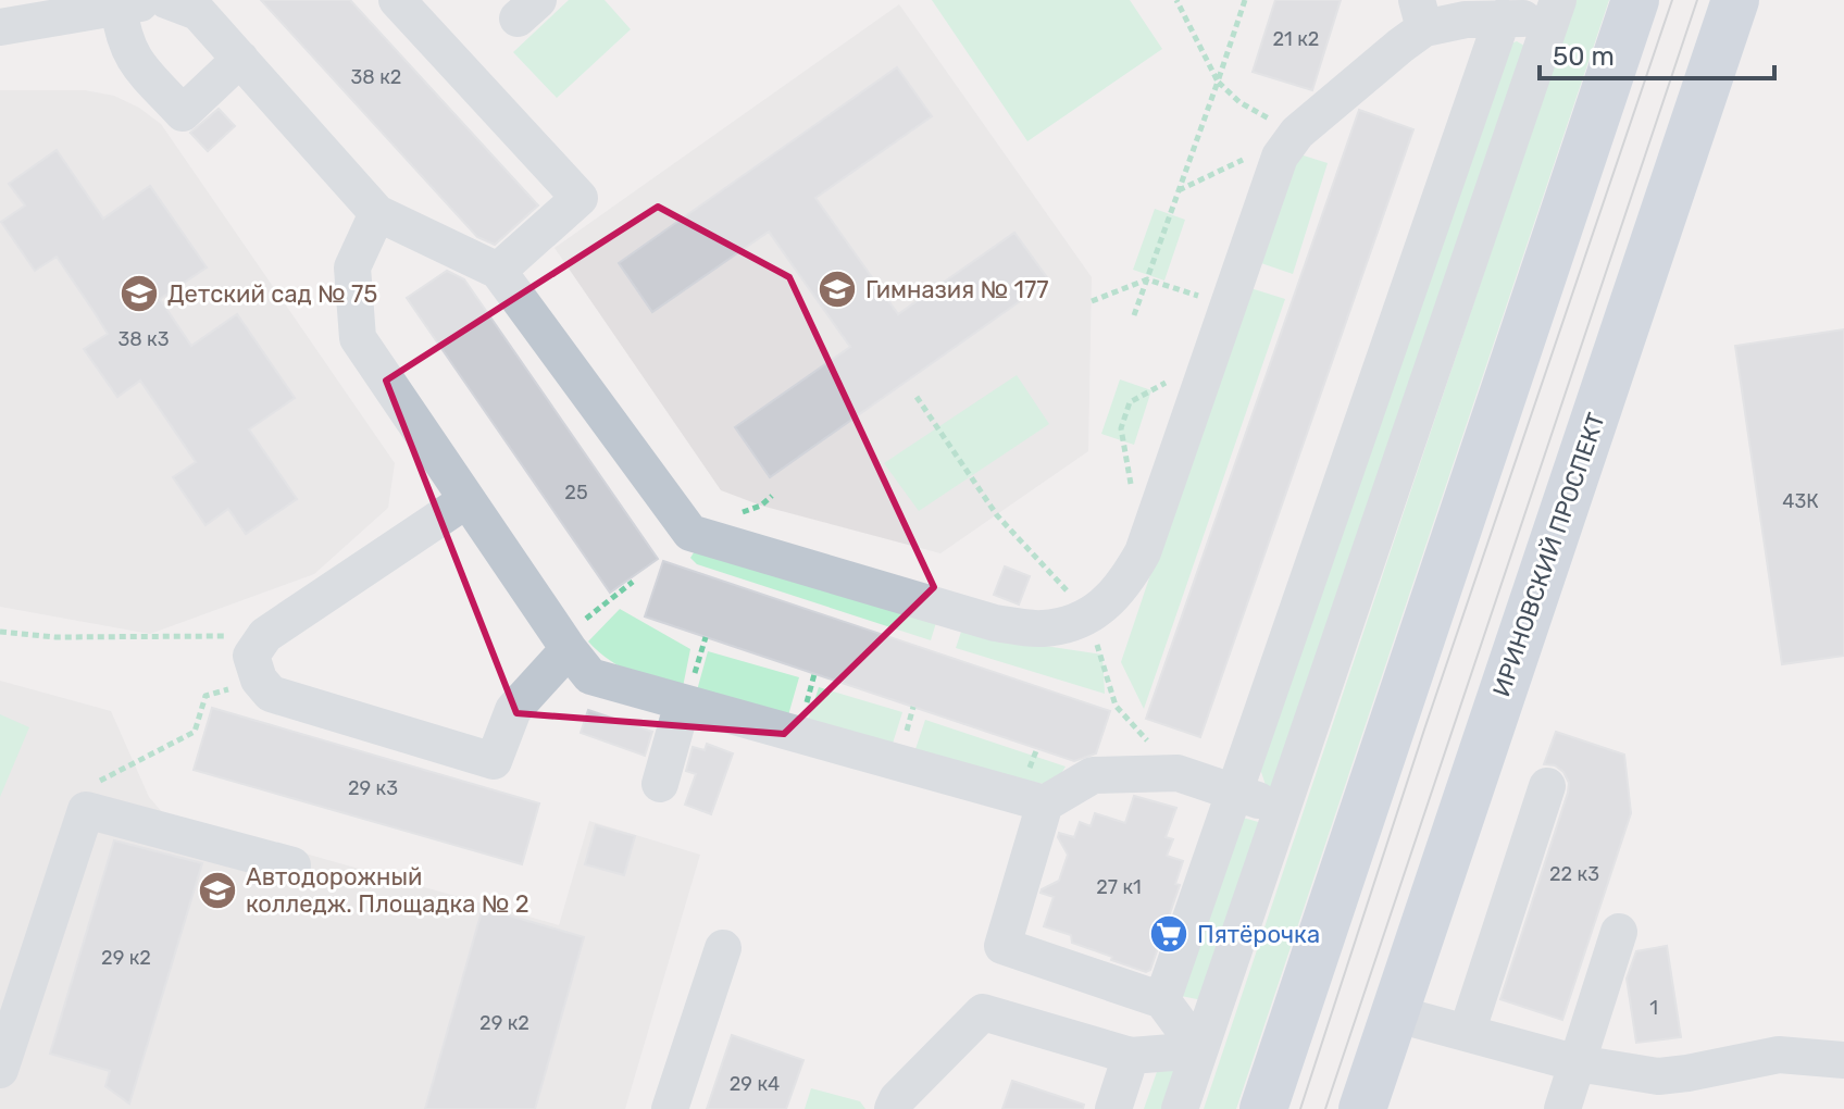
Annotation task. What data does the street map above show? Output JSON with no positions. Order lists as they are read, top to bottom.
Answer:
{
  "streets": {
    "main road": ["ИРИНОВСКИЙ ПРОСПЕКТ"]
  },
  "places": {
    "school or university": ["Гимназия № 177", "Детский сад № 75", "Автодорожный колледж. Площадка № 2"],
    "supermarket": ["Пятёрочка"]
  },
  "house_numbers": [
    "21 к2",
    "38 к2",
    "38 к3",
    "25",
    "43К",
    "29 к3",
    "22 к3",
    "27 к1",
    "29 к2",
    "1",
    "29 к2",
    "29 к4"
  ],
  "scale_bar": "50 m"
}
